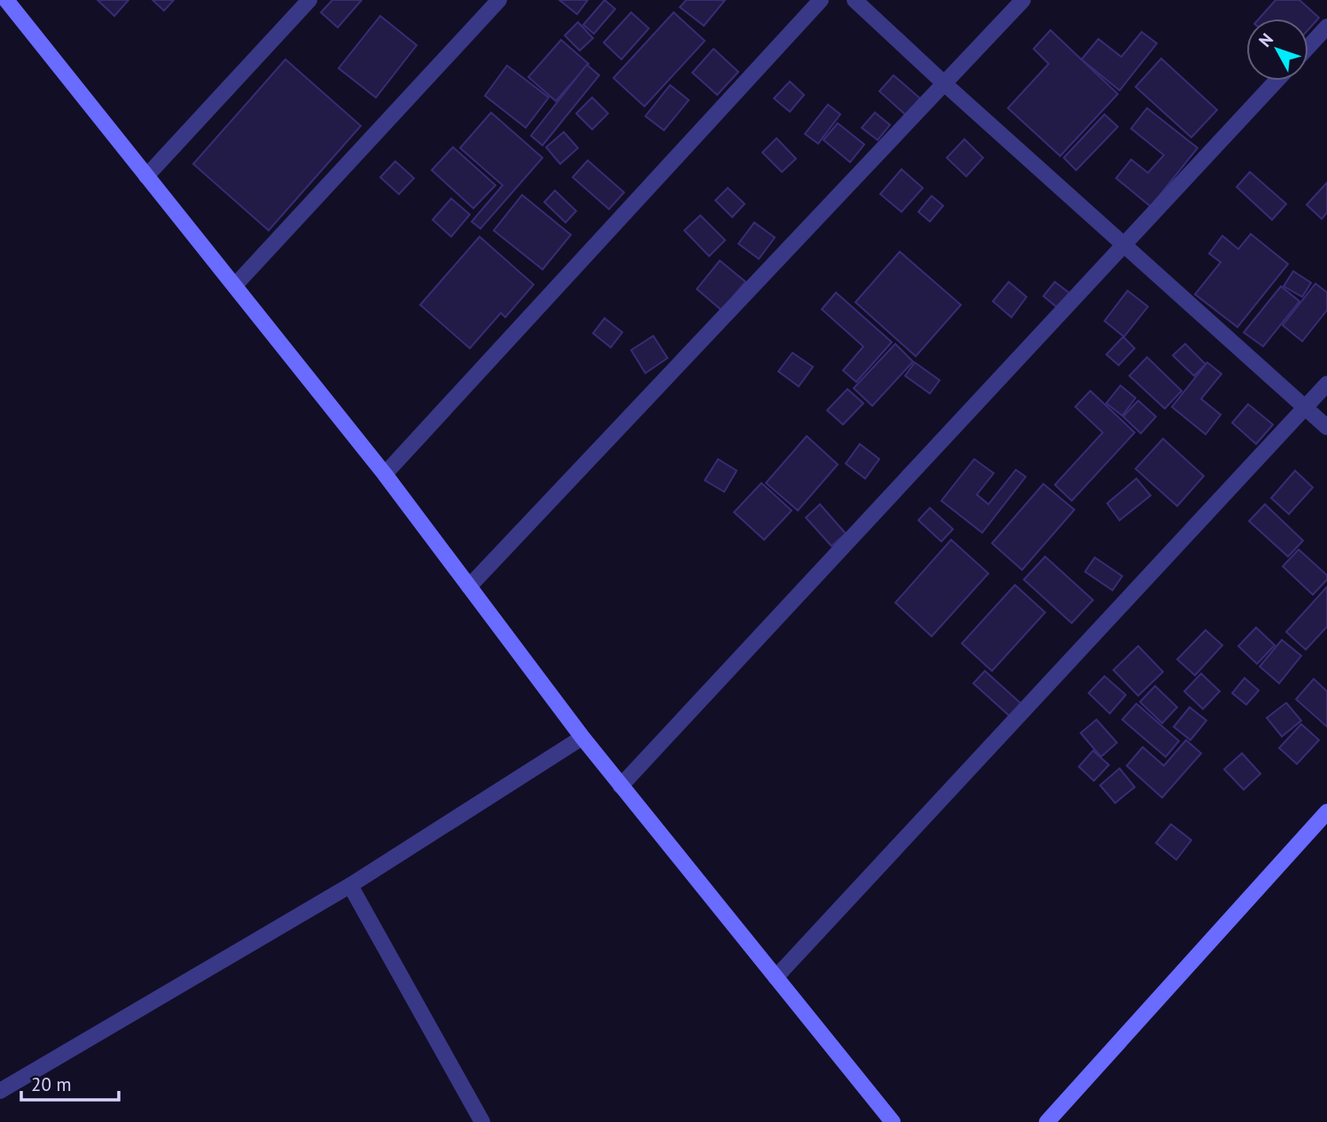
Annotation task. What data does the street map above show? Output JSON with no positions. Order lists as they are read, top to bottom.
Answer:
{
  "scale_bar": "20 m",
  "north": "top left"
}
